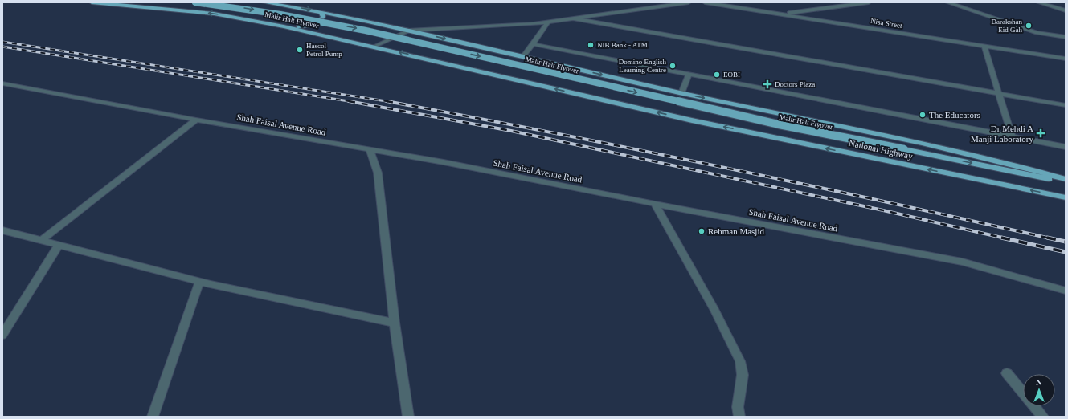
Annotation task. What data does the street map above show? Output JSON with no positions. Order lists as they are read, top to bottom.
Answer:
{
  "streets": {
    "highway": ["Malir Halt Flyover", "National Highway"],
    "street": ["Nisa Street", "Shah Faisal Avenue Road"]
  },
  "crossings": [
    ["Malir Halt Flyover", "National Highway"]
  ],
  "places": {
    "other": [
      "Darakshan Eid Gah",
      "NIB Bank - ATM",
      "Hascol Petrol Pump",
      "Domino English Learning Centre",
      "EOBI",
      "The Educators",
      "Rehman Masjid"
    ],
    "health": ["Doctors Plaza", "Dr Mehdi A Manji Laboratory"]
  },
  "north": "top"
}
